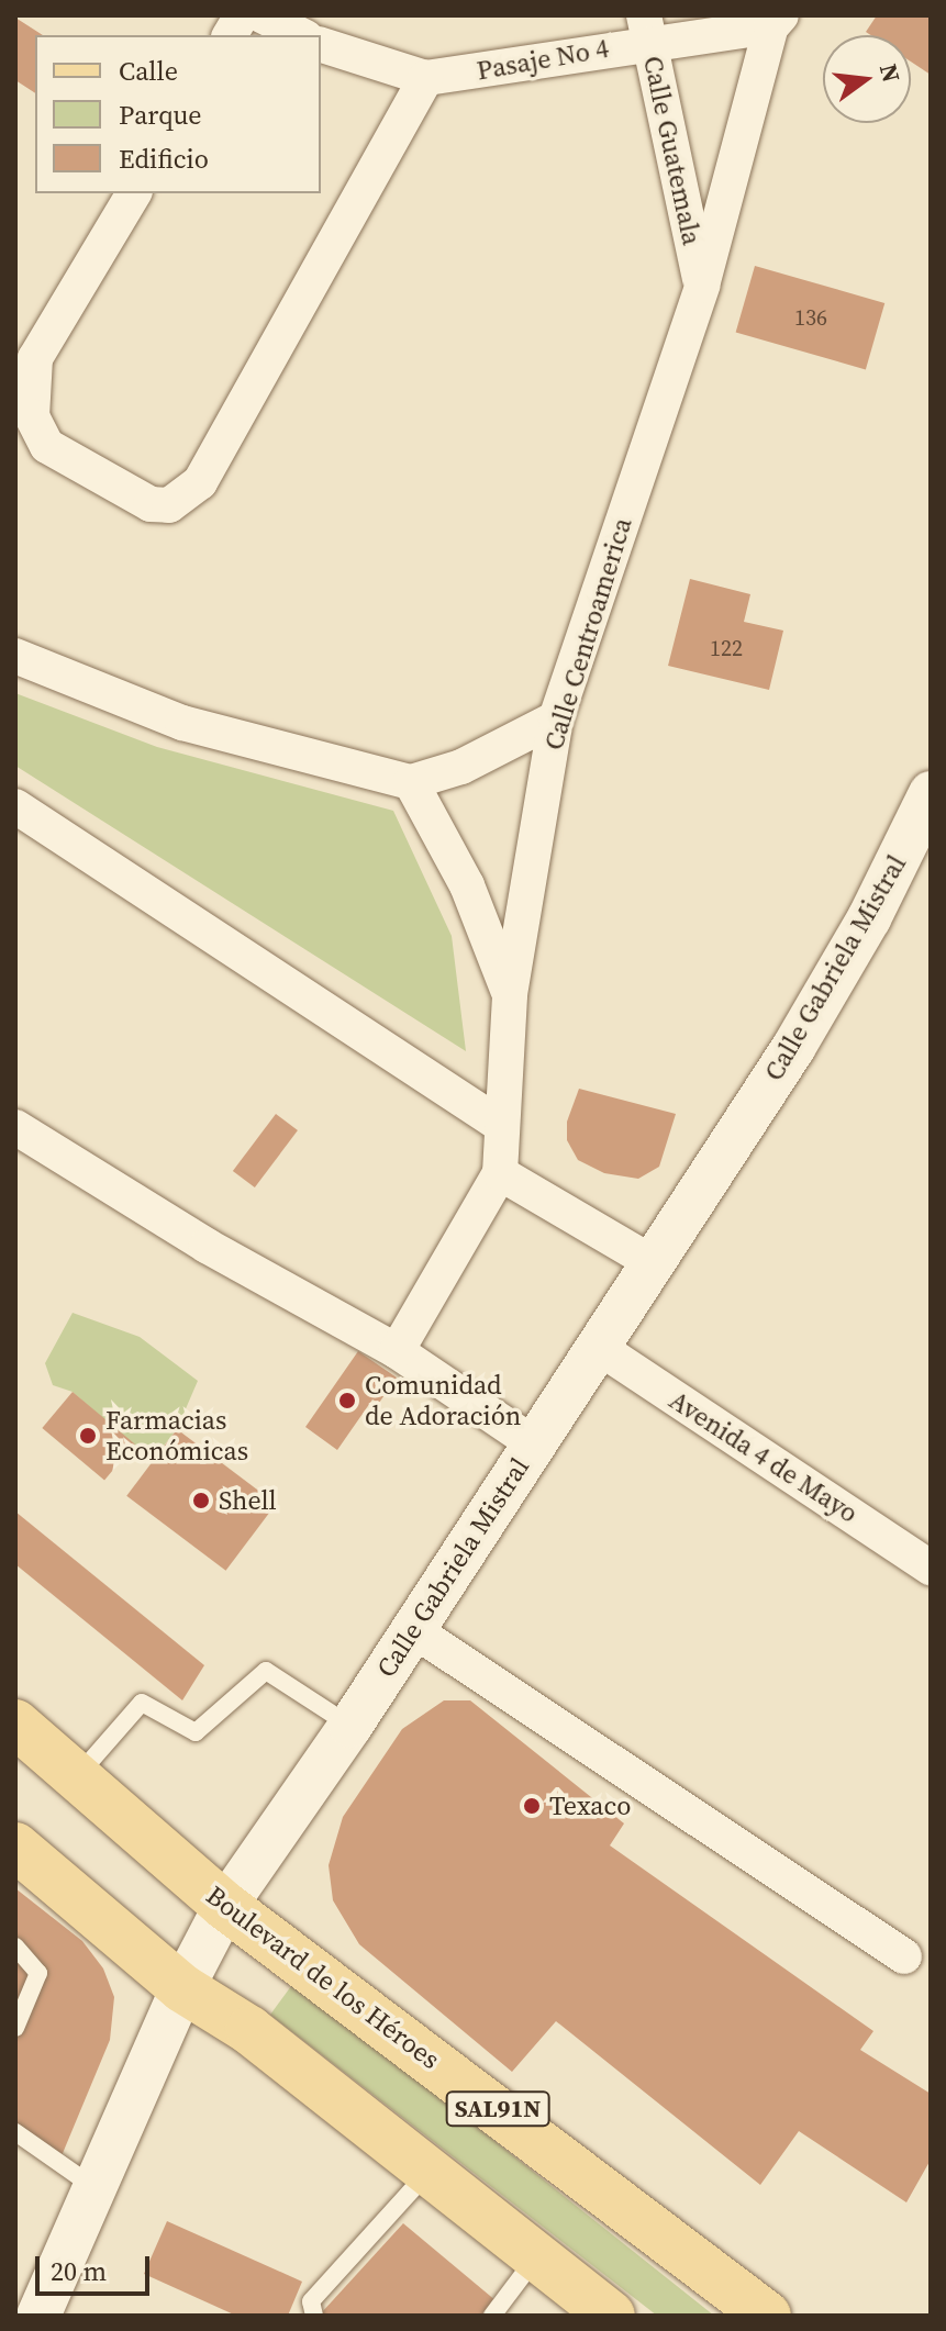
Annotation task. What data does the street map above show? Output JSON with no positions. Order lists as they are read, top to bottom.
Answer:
{
  "streets": {
    "main road": ["Boulevard de los Héroes", "SAL91N"],
    "street": [
      "Pasaje No 4",
      "Calle Guatemala",
      "Calle Centroamerica",
      "Calle Gabriela Mistral",
      "Avenida 4 de Mayo"
    ]
  },
  "crossings": [
    ["Pasaje No 4", "Calle Guatemala"],
    ["Pasaje No 4", "Calle Centroamerica"],
    ["Calle Guatemala", "Calle Centroamerica"],
    ["Calle Gabriela Mistral", "Avenida 4 de Mayo"],
    ["Calle Gabriela Mistral", "Boulevard de los Héroes"]
  ],
  "places": [
    "Comunidad de Adoración",
    "Farmacias Económicas",
    "Shell",
    "Texaco"
  ],
  "house_numbers": ["136", "122"],
  "legend": ["Calle", "Parque", "Edificio"],
  "scale_bar": "20 m",
  "north": "right"
}
